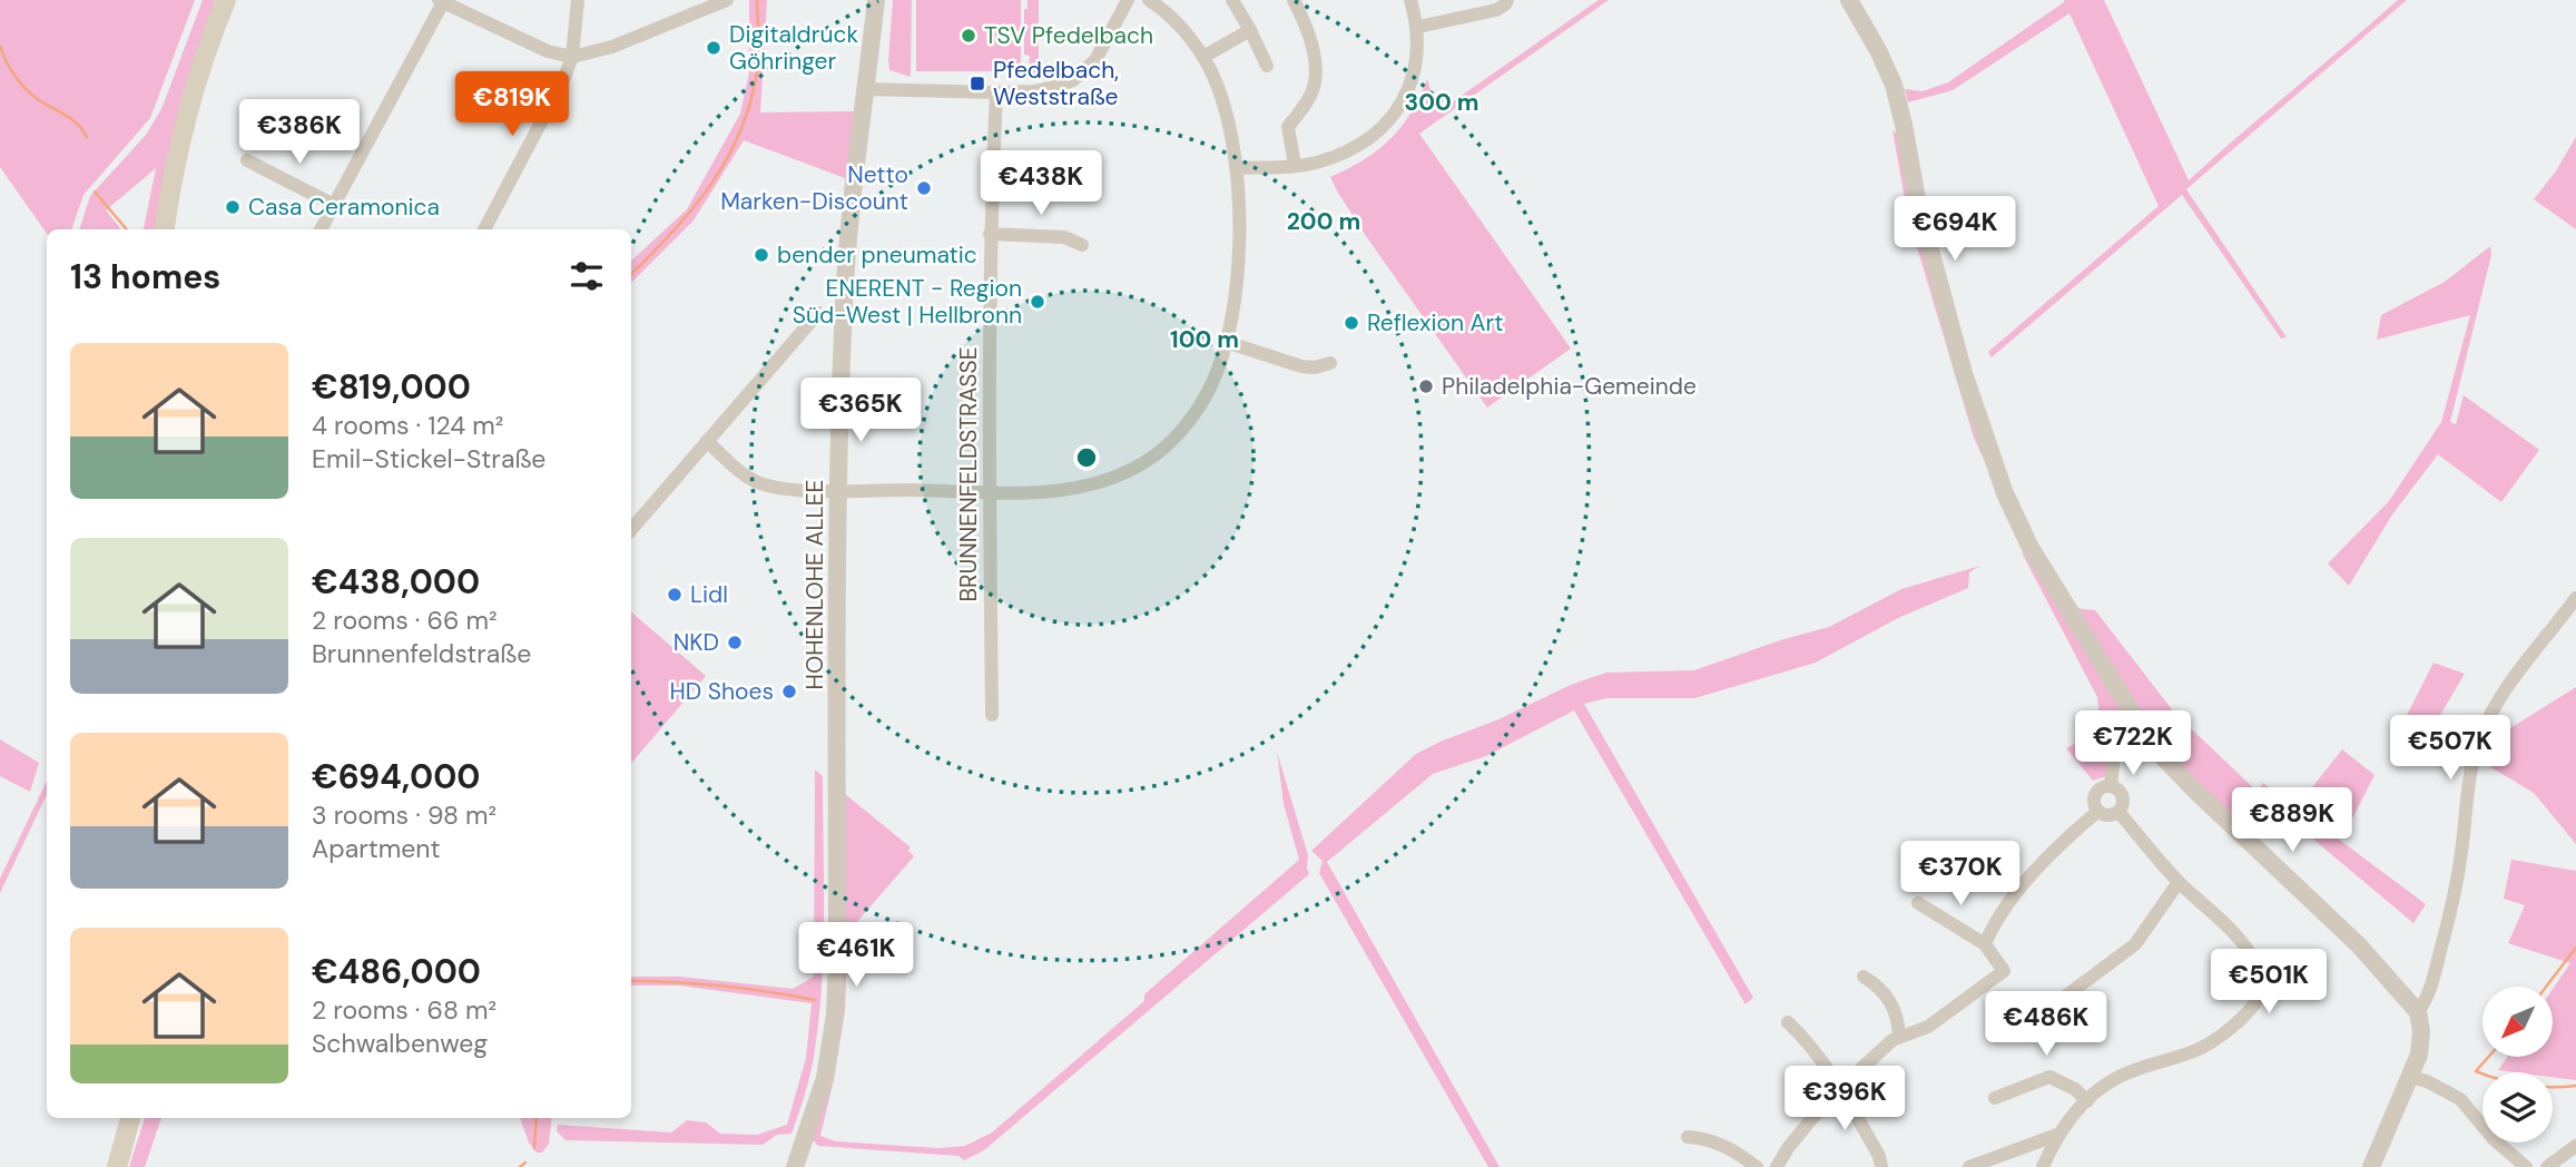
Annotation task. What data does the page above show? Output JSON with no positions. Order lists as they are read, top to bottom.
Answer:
{
  "streets": {
    "street": ["BRUNNENFELDSTRASSE", "HOHENLOHE ALLEE"]
  },
  "places": {
    "other": [
      "TSV Pfedelbach",
      "Digitaldruck Göhringer",
      "Netto Marken-Discount",
      "Casa Ceramonica",
      "bender pneumatic",
      "ENERENT - Region Süd-West | Hellbronn",
      "Reflexion Art",
      "Philadelphia-Gemeinde",
      "Lidl",
      "NKD",
      "HD Shoes"
    ],
    "transit": ["Pfedelbach, Weststraße"]
  },
  "north": "bottom left",
  "page": {
    "price": [
      "€819K",
      "€386K",
      "€438K",
      "€694K",
      "€365K",
      "€722K",
      "€507K",
      "€889K",
      "€370K",
      "€461K",
      "€501K",
      "€486K",
      "€396K"
    ],
    "heading": "13 homes",
    "list": [
      {
        "name": "€819,000",
        "note": "4 rooms · 124 m² · Emil-Stickel-Straße"
      },
      {
        "name": "€438,000",
        "note": "2 rooms · 66 m² · Brunnenfeldstraße"
      },
      {
        "name": "€694,000",
        "note": "3 rooms · 98 m² · Apartment"
      },
      {
        "name": "€486,000",
        "note": "2 rooms · 68 m² · Schwalbenweg"
      }
    ]
  },
  "rings": ["300 m", "200 m", "100 m"]
}
